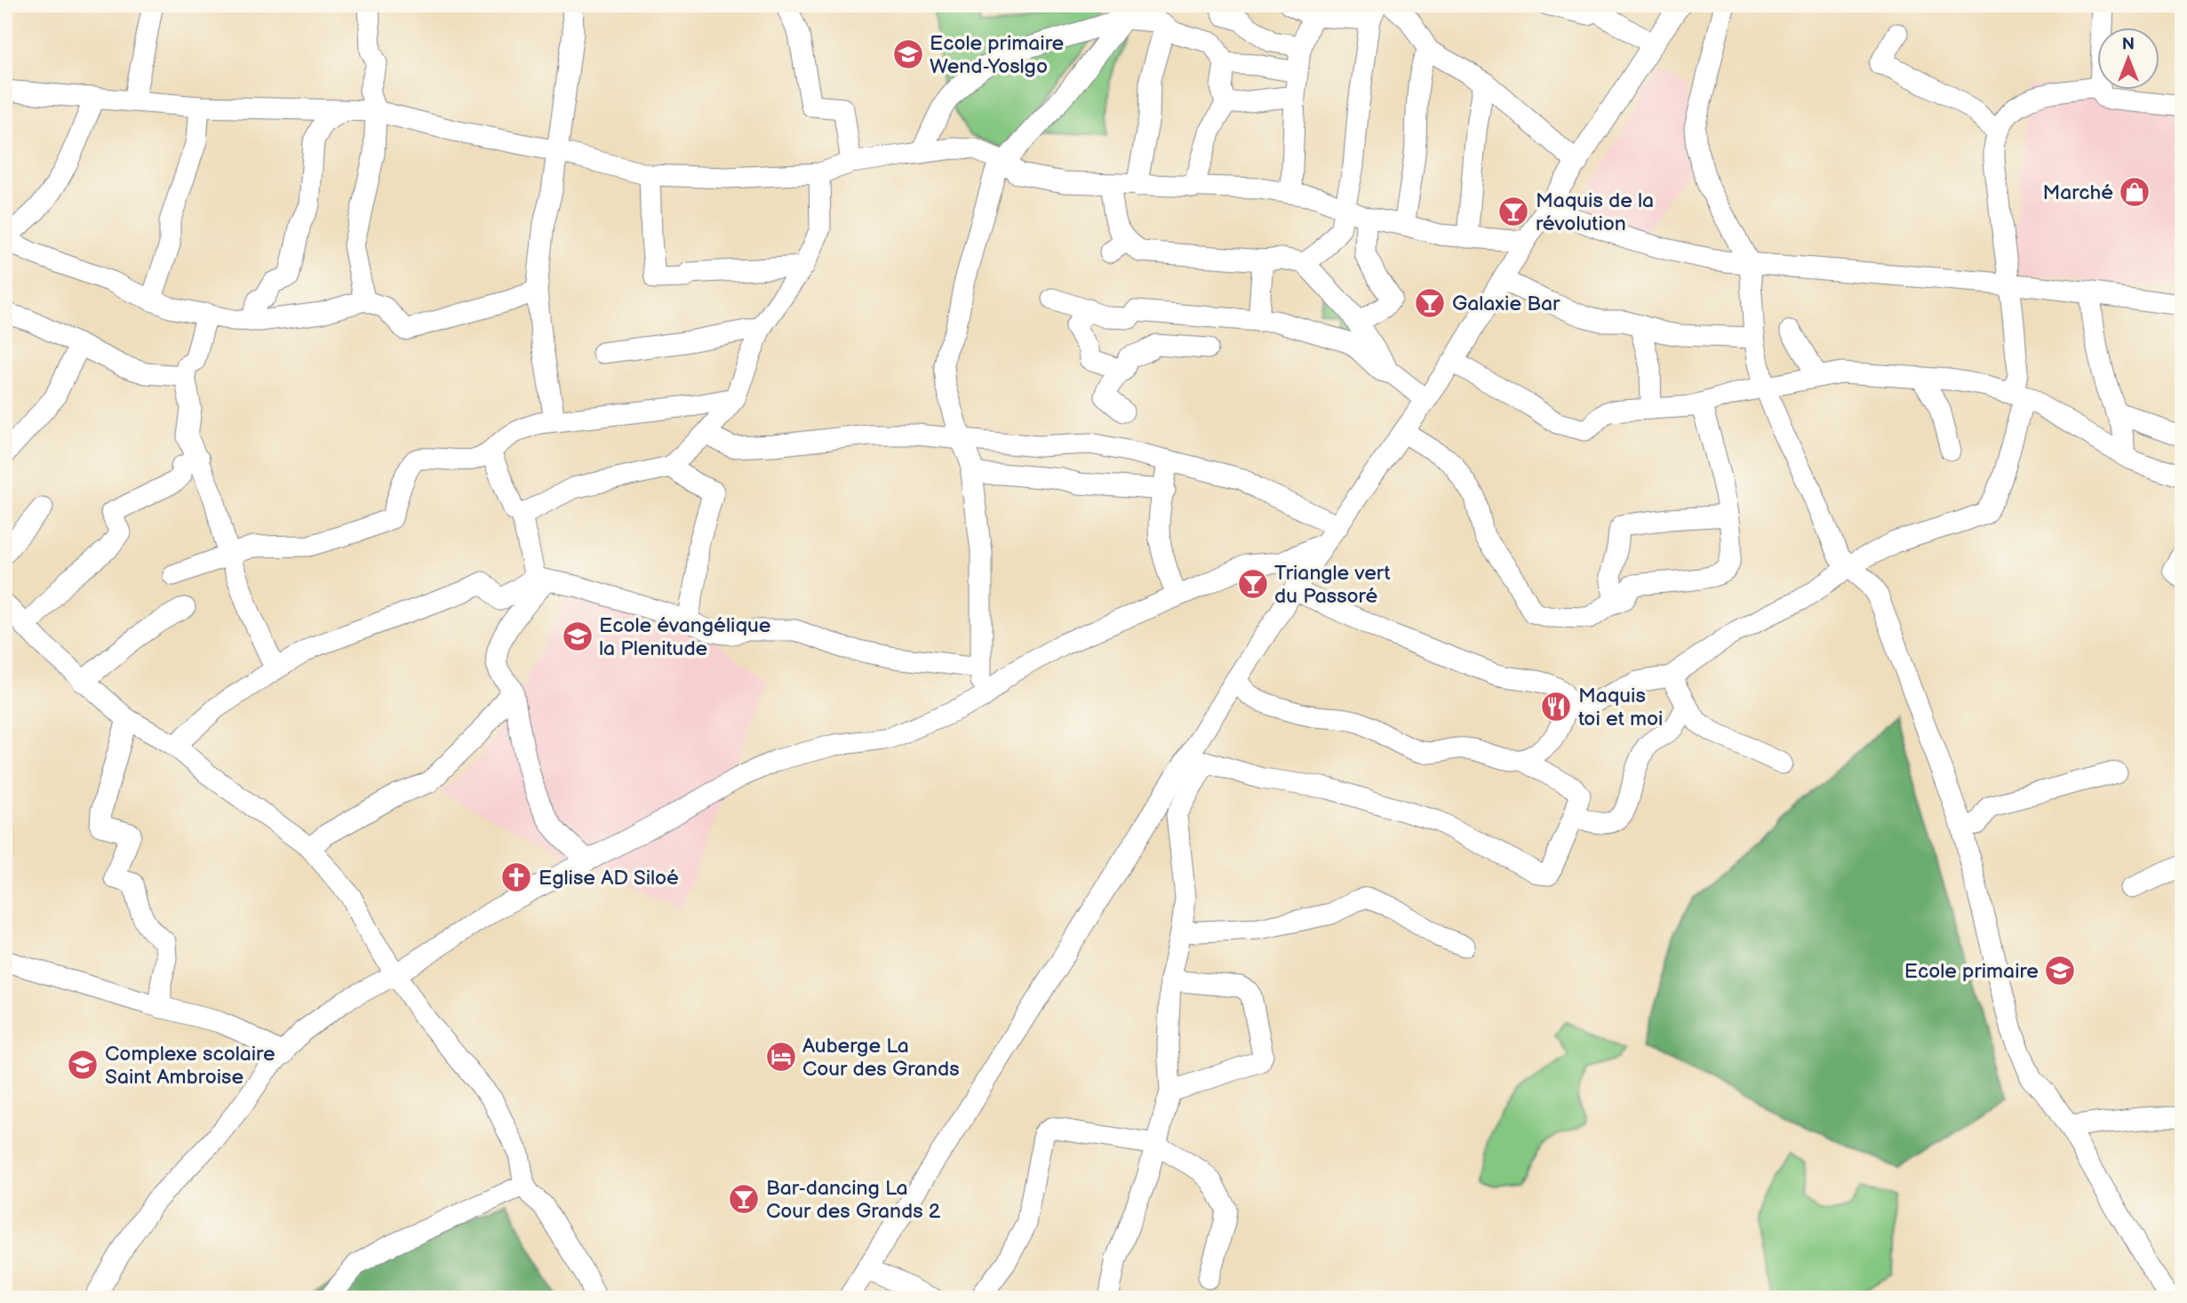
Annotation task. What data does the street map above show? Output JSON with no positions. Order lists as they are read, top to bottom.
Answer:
{
  "places": {
    "school or university": [
      "Ecole primaire Wend-Yoslgo",
      "Ecole évangélique la Plenitude",
      "Ecole primaire",
      "Complexe scolaire Saint Ambroise"
    ],
    "shop": ["Marché"],
    "bar": [
      "Maquis de la révolution",
      "Galaxie Bar",
      "Triangle vert du Passoré",
      "Bar-dancing La Cour des Grands 2"
    ],
    "restaurant": ["Maquis toi et moi"],
    "church": ["Eglise AD Siloé"],
    "hotel": ["Auberge La Cour des Grands"]
  },
  "north": "top"
}
